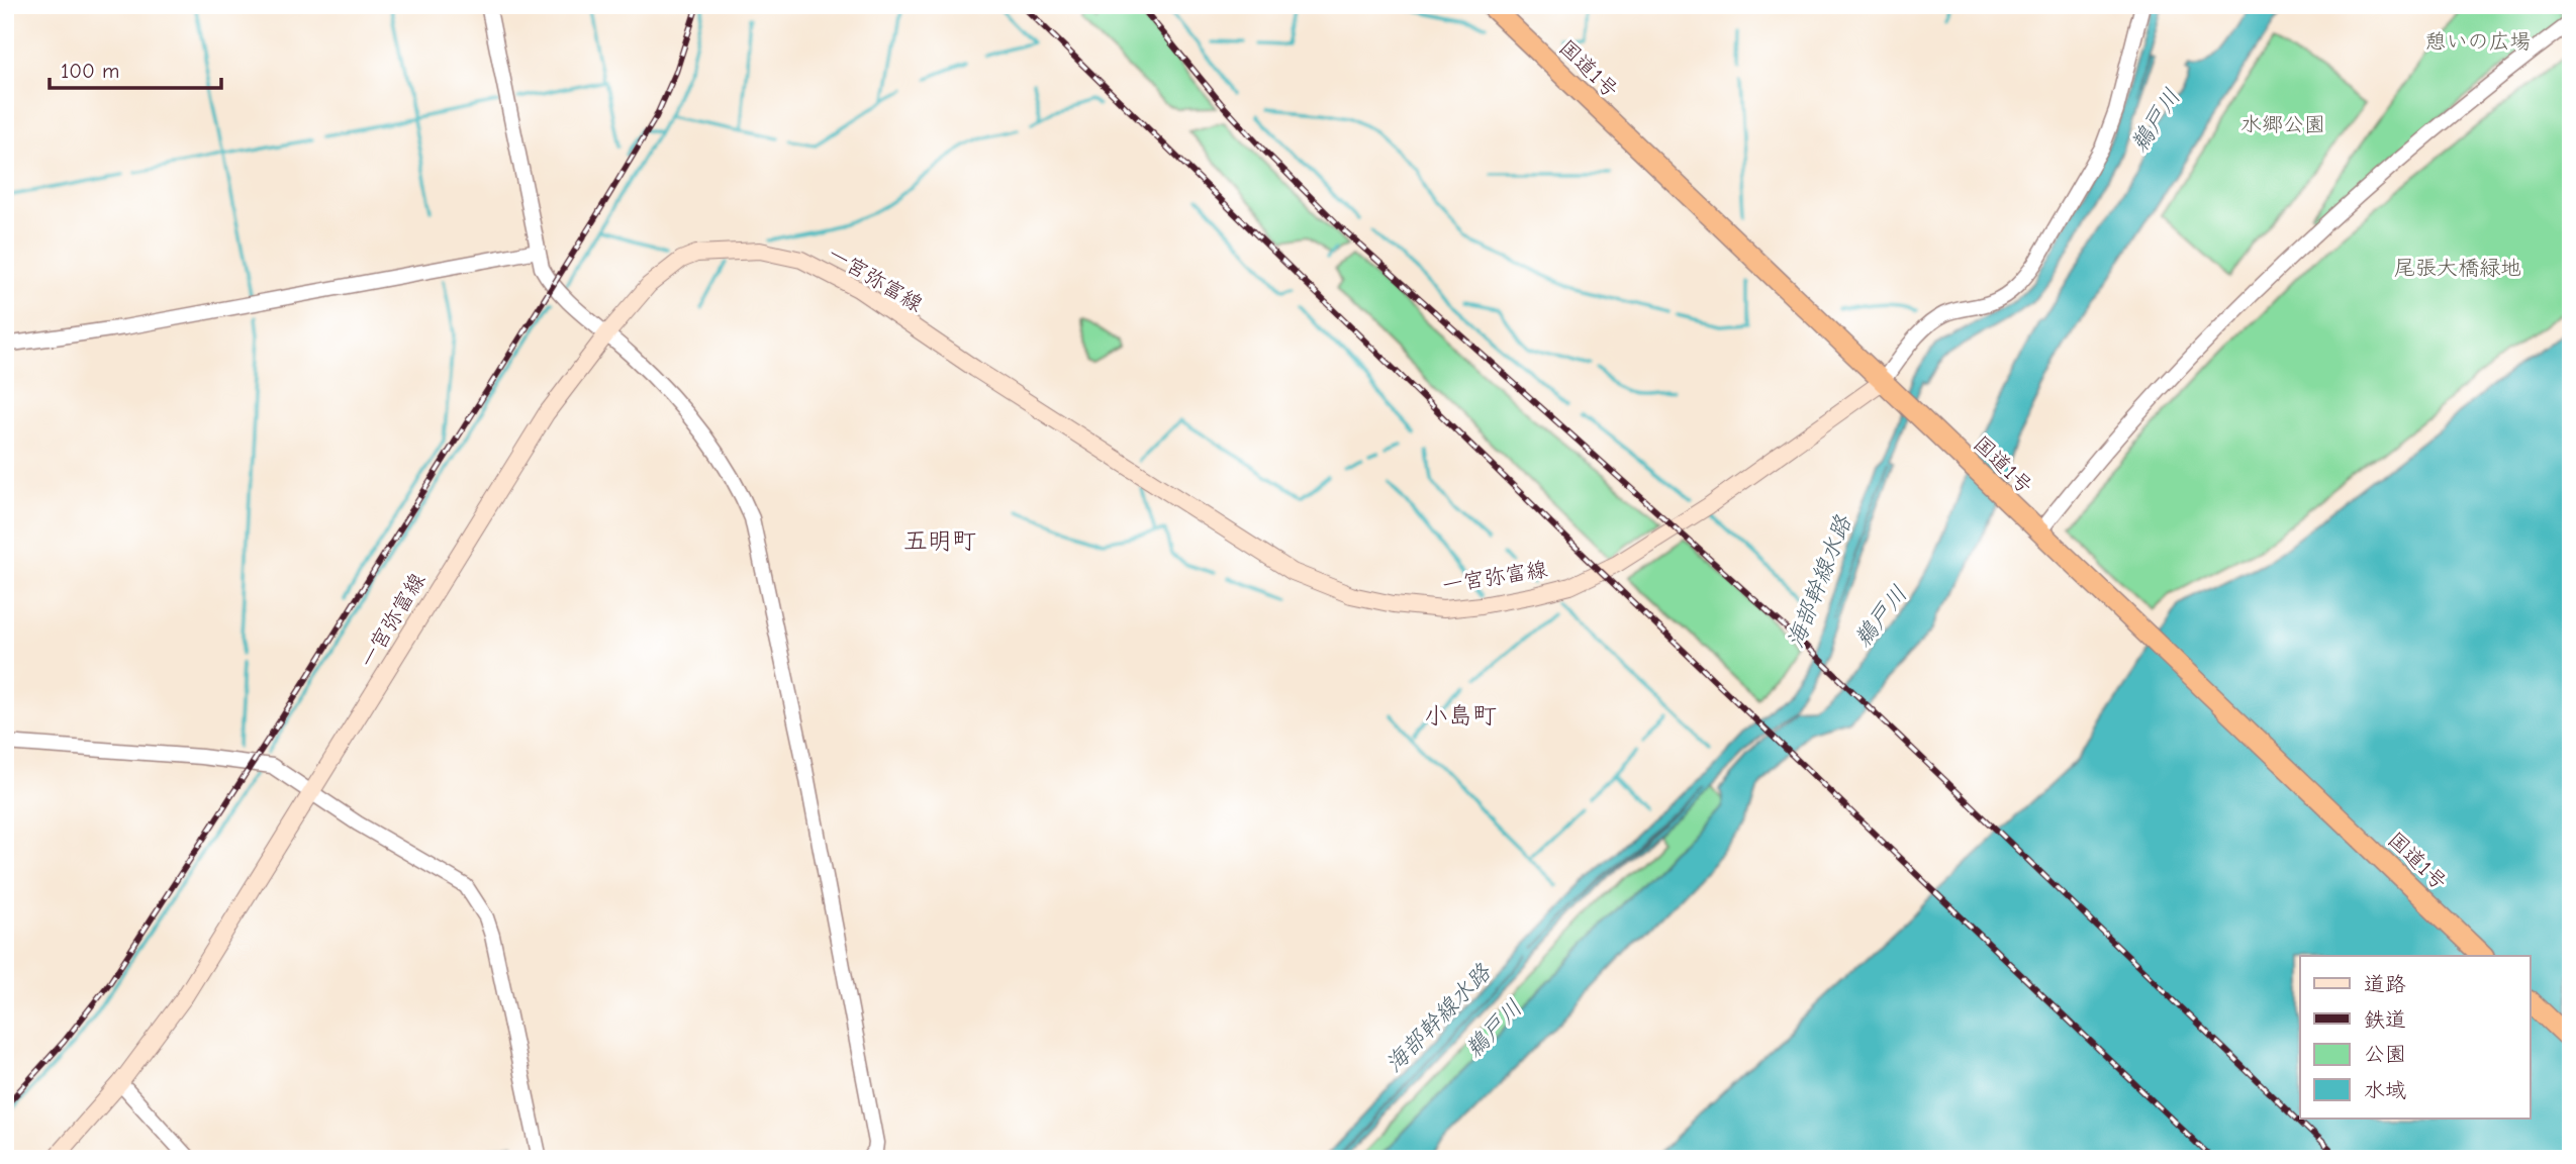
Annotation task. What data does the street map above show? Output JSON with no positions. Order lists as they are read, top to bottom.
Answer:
{
  "streets": {
    "highway": ["国道1号"],
    "main road": ["一宮弥富線"]
  },
  "crossings": [
    ["国道1号", "一宮弥富線"]
  ],
  "districts": ["五明町", "小島町"],
  "water": ["鵜戸川", "海部幹線水路"],
  "parks": ["憩いの広場", "水郷公園", "尾張大橋緑地"],
  "legend": [
    "道路",
    "鉄道",
    "公園",
    "水域"
  ],
  "scale_bar": "100 m"
}
